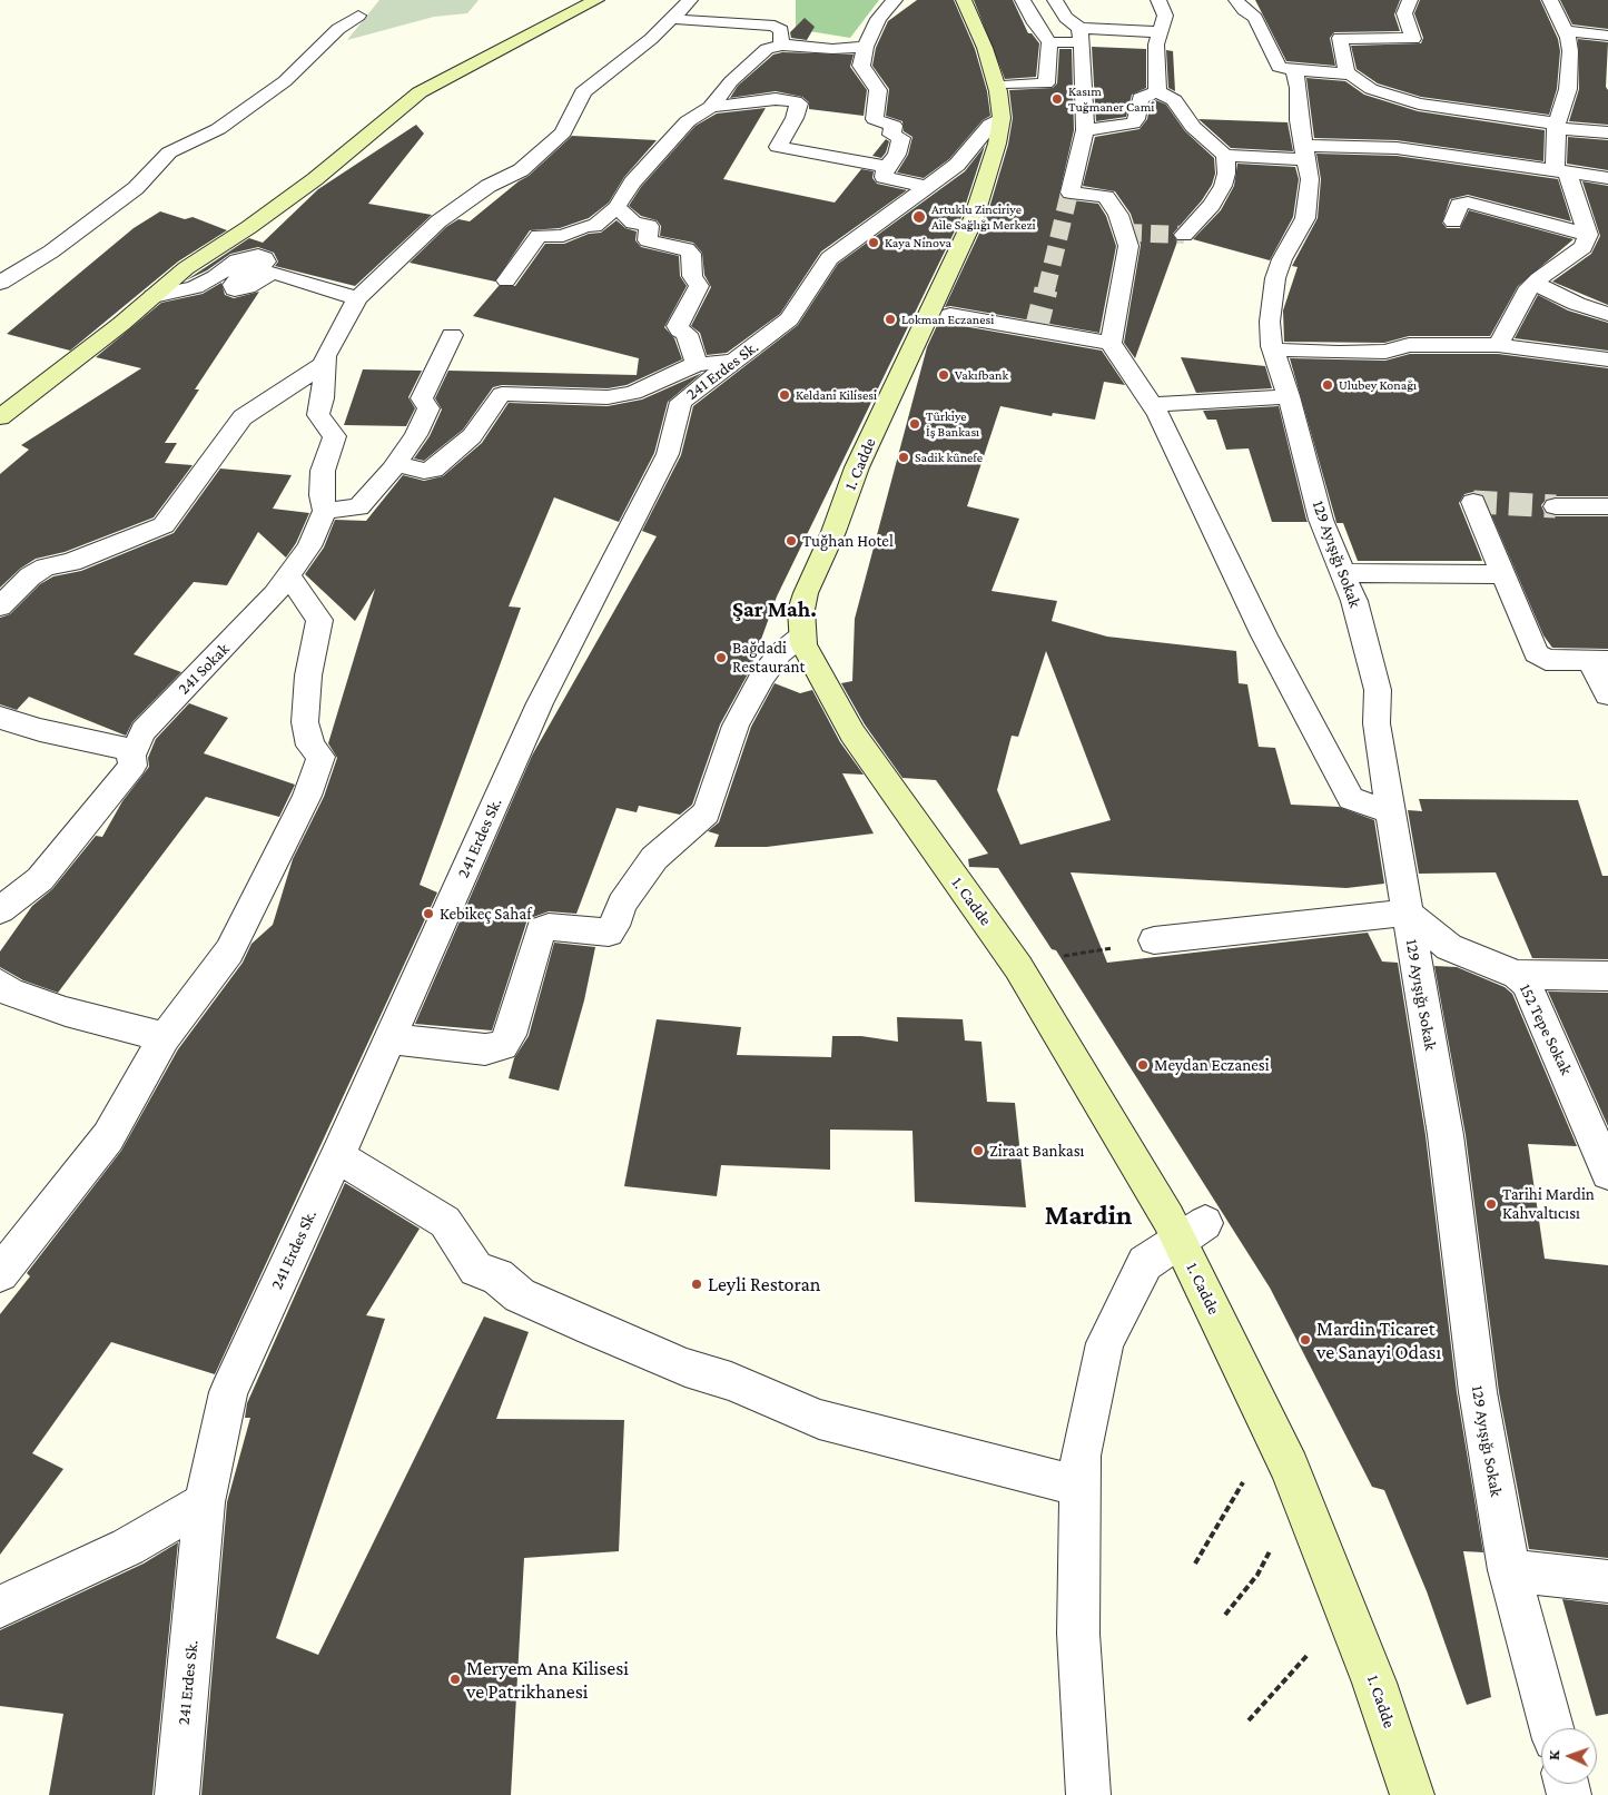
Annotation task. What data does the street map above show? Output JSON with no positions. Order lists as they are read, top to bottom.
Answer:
{
  "streets": {
    "main road": ["1. Cadde"],
    "street": [
      "241 Erdes Sk.",
      "129 Ayışığı Sokak",
      "241 Sokak",
      "152 Tepe Sokak"
    ]
  },
  "crossings": [
    ["241 Erdes Sk.", "1. Cadde"],
    ["129 Ayışığı Sokak", "152 Tepe Sokak"]
  ],
  "districts": ["Şar Mah.", "Mardin"],
  "places": [
    "Kasım Tuğmaner Cami",
    "Artuklu Zinciriye Aile Sağlığı Merkezi",
    "Kaya Ninova",
    "Lokman Eczanesi",
    "Vakıfbank",
    "Ulubey Konağı",
    "Keldani Kilisesi",
    "Türkiye İş Bankası",
    "Sadik künefe",
    "Tuğhan Hotel",
    "Bağdadi Restaurant",
    "Kebikeç Sahaf",
    "Meydan Eczanesi",
    "Ziraat Bankası",
    "Tarihi Mardin Kahvaltıcısı",
    "Leyli Restoran",
    "Mardin Ticaret ve Sanayi Odası",
    "Meryem Ana Kilisesi ve Patrikhanesi"
  ],
  "north": "left"
}
